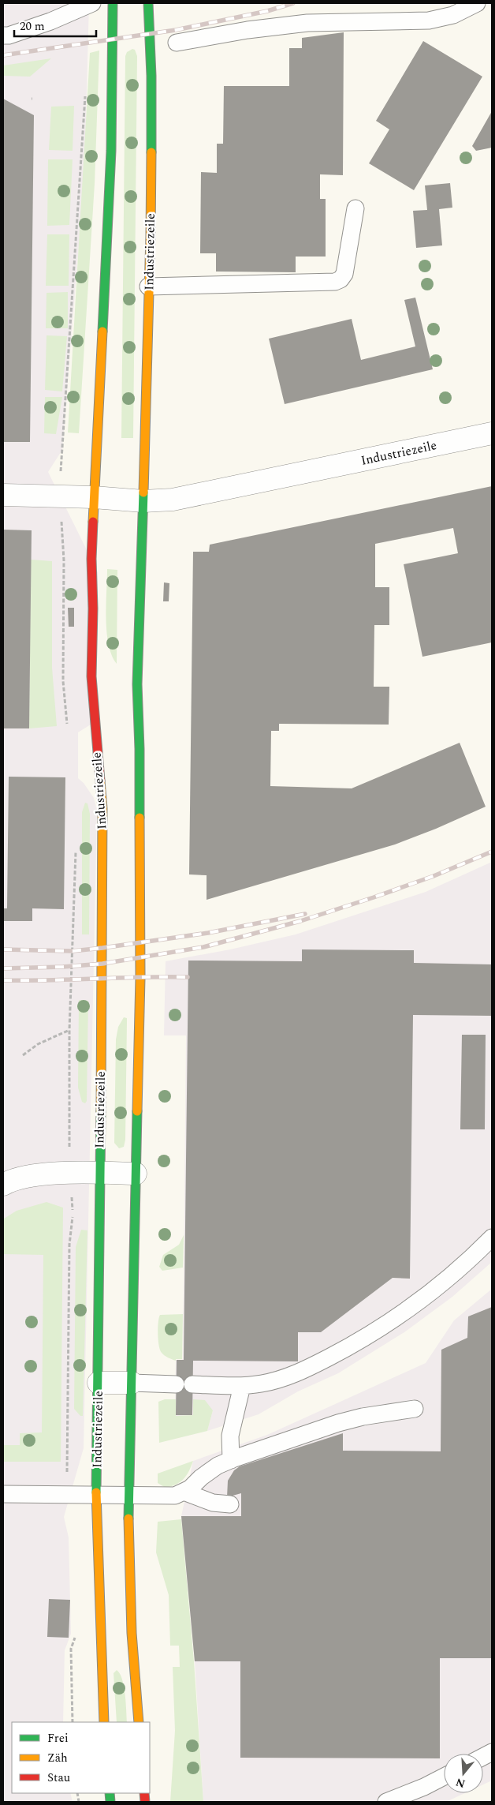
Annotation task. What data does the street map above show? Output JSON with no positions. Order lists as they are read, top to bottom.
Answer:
{
  "streets": {
    "main road": ["Industriezeile"]
  },
  "legend": ["Frei", "Zäh", "Stau"],
  "scale_bar": "20 m",
  "north": "bottom"
}
